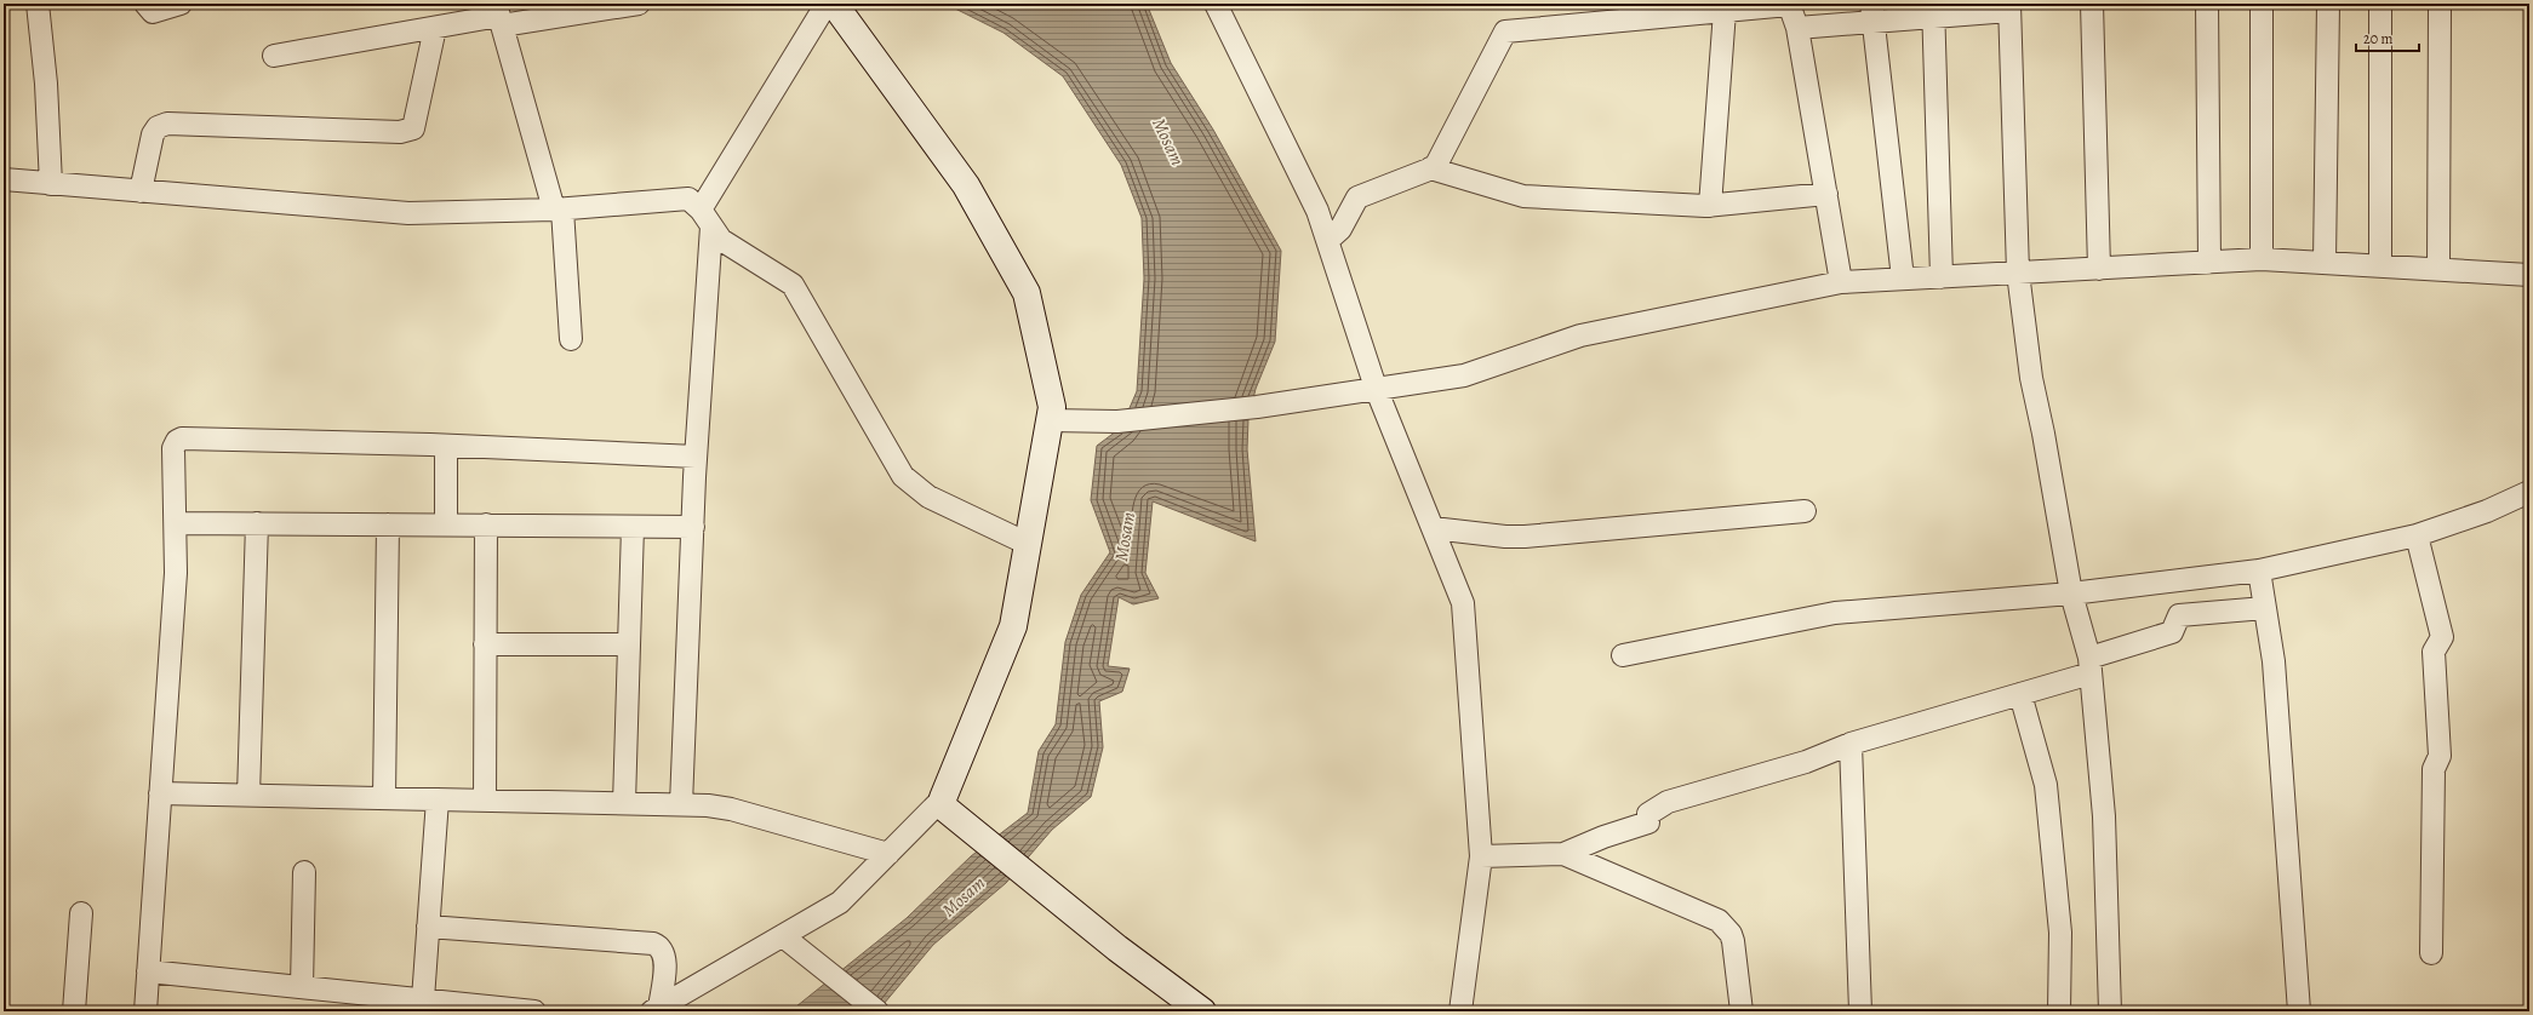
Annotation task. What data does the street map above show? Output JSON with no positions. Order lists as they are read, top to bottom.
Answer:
{
  "water": ["Mosam"],
  "scale_bar": "20 m"
}
